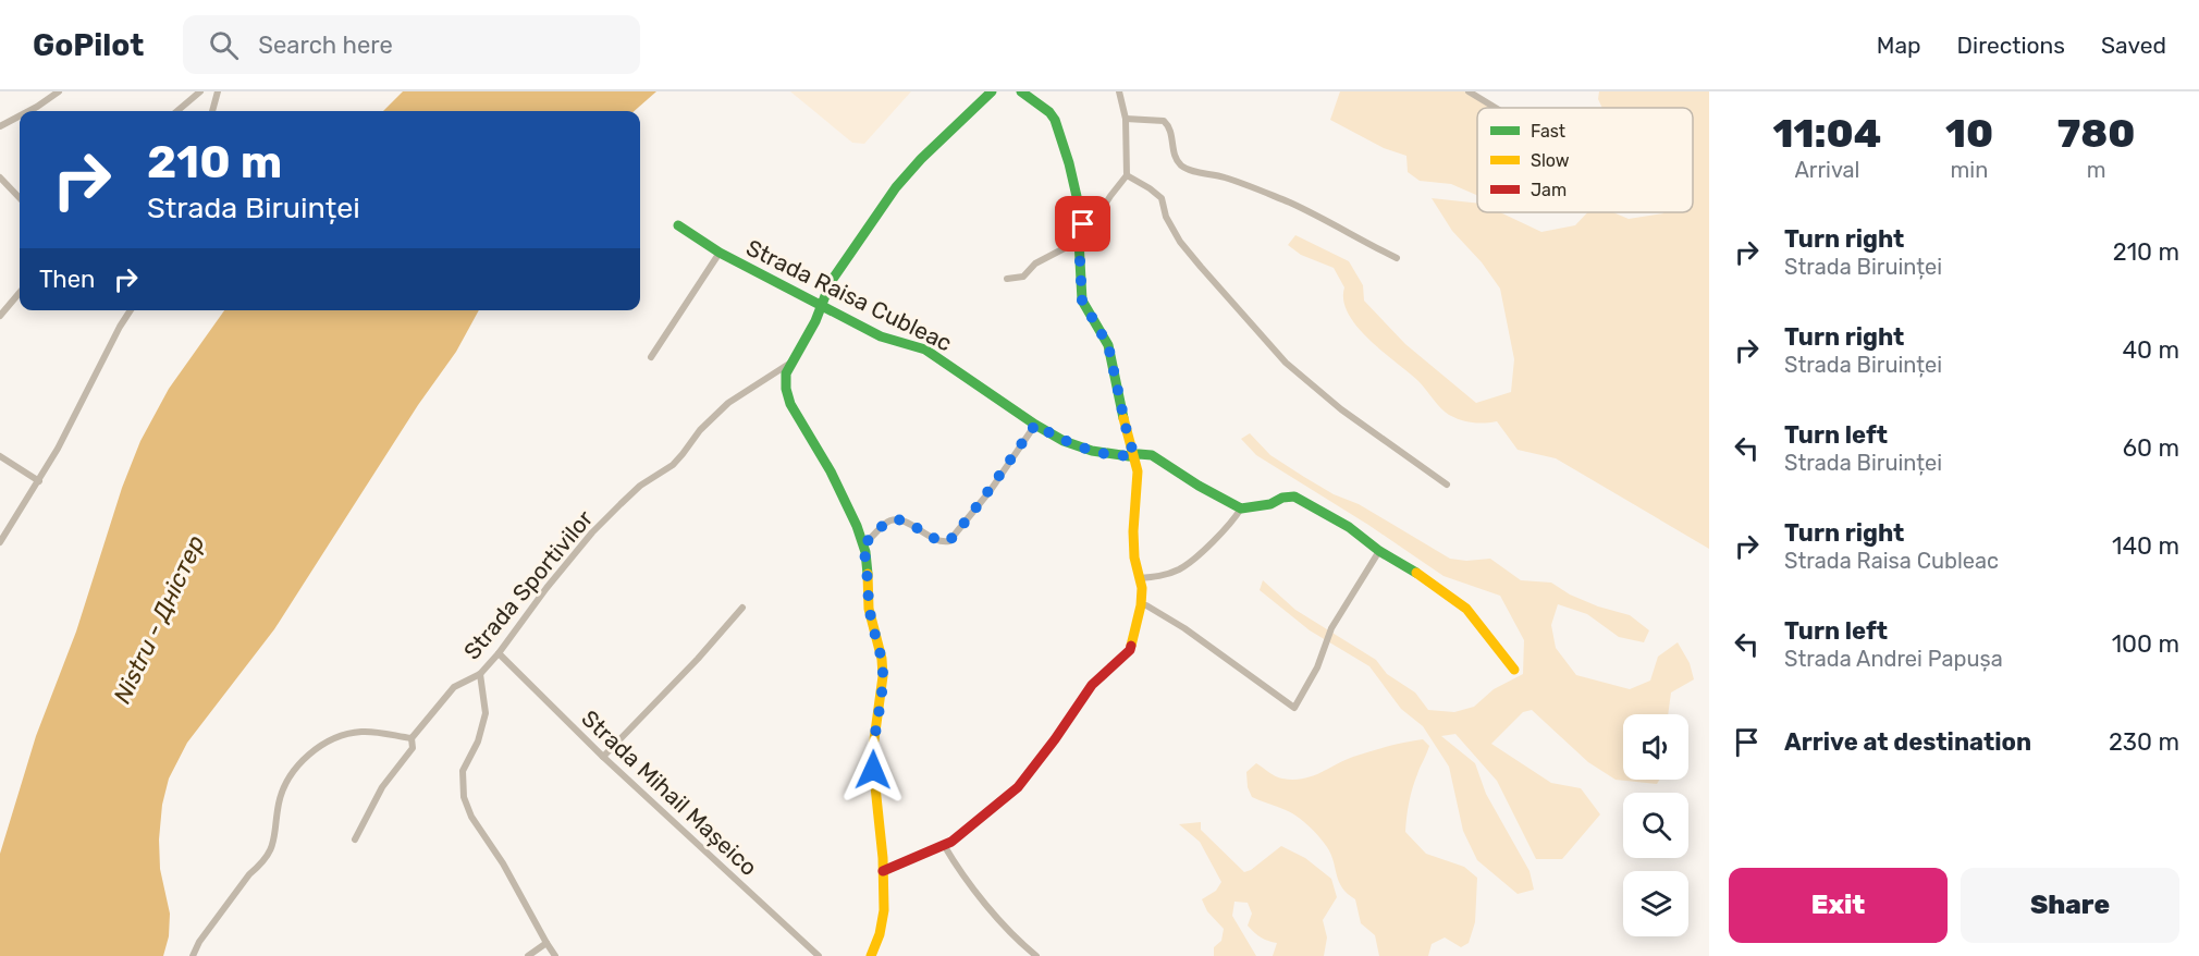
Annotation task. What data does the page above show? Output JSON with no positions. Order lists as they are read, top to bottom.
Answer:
{
  "streets": {
    "street": ["Strada Raisa Cubleac", "Strada Sportivilor", "Strada Mihail Mașeico"]
  },
  "crossings": [
    ["Strada Sportivilor", "Strada Mihail Mașeico"]
  ],
  "water": ["Nistru - Дністер"],
  "legend": ["Fast", "Slow", "Jam"],
  "page": {
    "header": "GoPilot",
    "search": "Search here",
    "nav": ["Map", "Directions", "Saved"],
    "eta": [
      "11:04",
      "Arrival",
      "10",
      "min",
      "780",
      "m"
    ],
    "turn": ["210 m", "Strada Biruinței"],
    "list": [
      {
        "name": "Turn right",
        "note": "Strada Biruinței",
        "value": "210 m"
      },
      {
        "name": "Turn right",
        "note": "Strada Biruinței",
        "value": "40 m"
      },
      {
        "name": "Turn left",
        "note": "Strada Biruinței",
        "value": "60 m"
      },
      {
        "name": "Turn right",
        "note": "Strada Raisa Cubleac",
        "value": "140 m"
      },
      {
        "name": "Turn left",
        "note": "Strada Andrei Papușa",
        "value": "100 m"
      },
      {
        "name": "Arrive at destination",
        "value": "230 m"
      }
    ],
    "then": "Then",
    "buttons": ["Exit", "Share"]
  }
}
